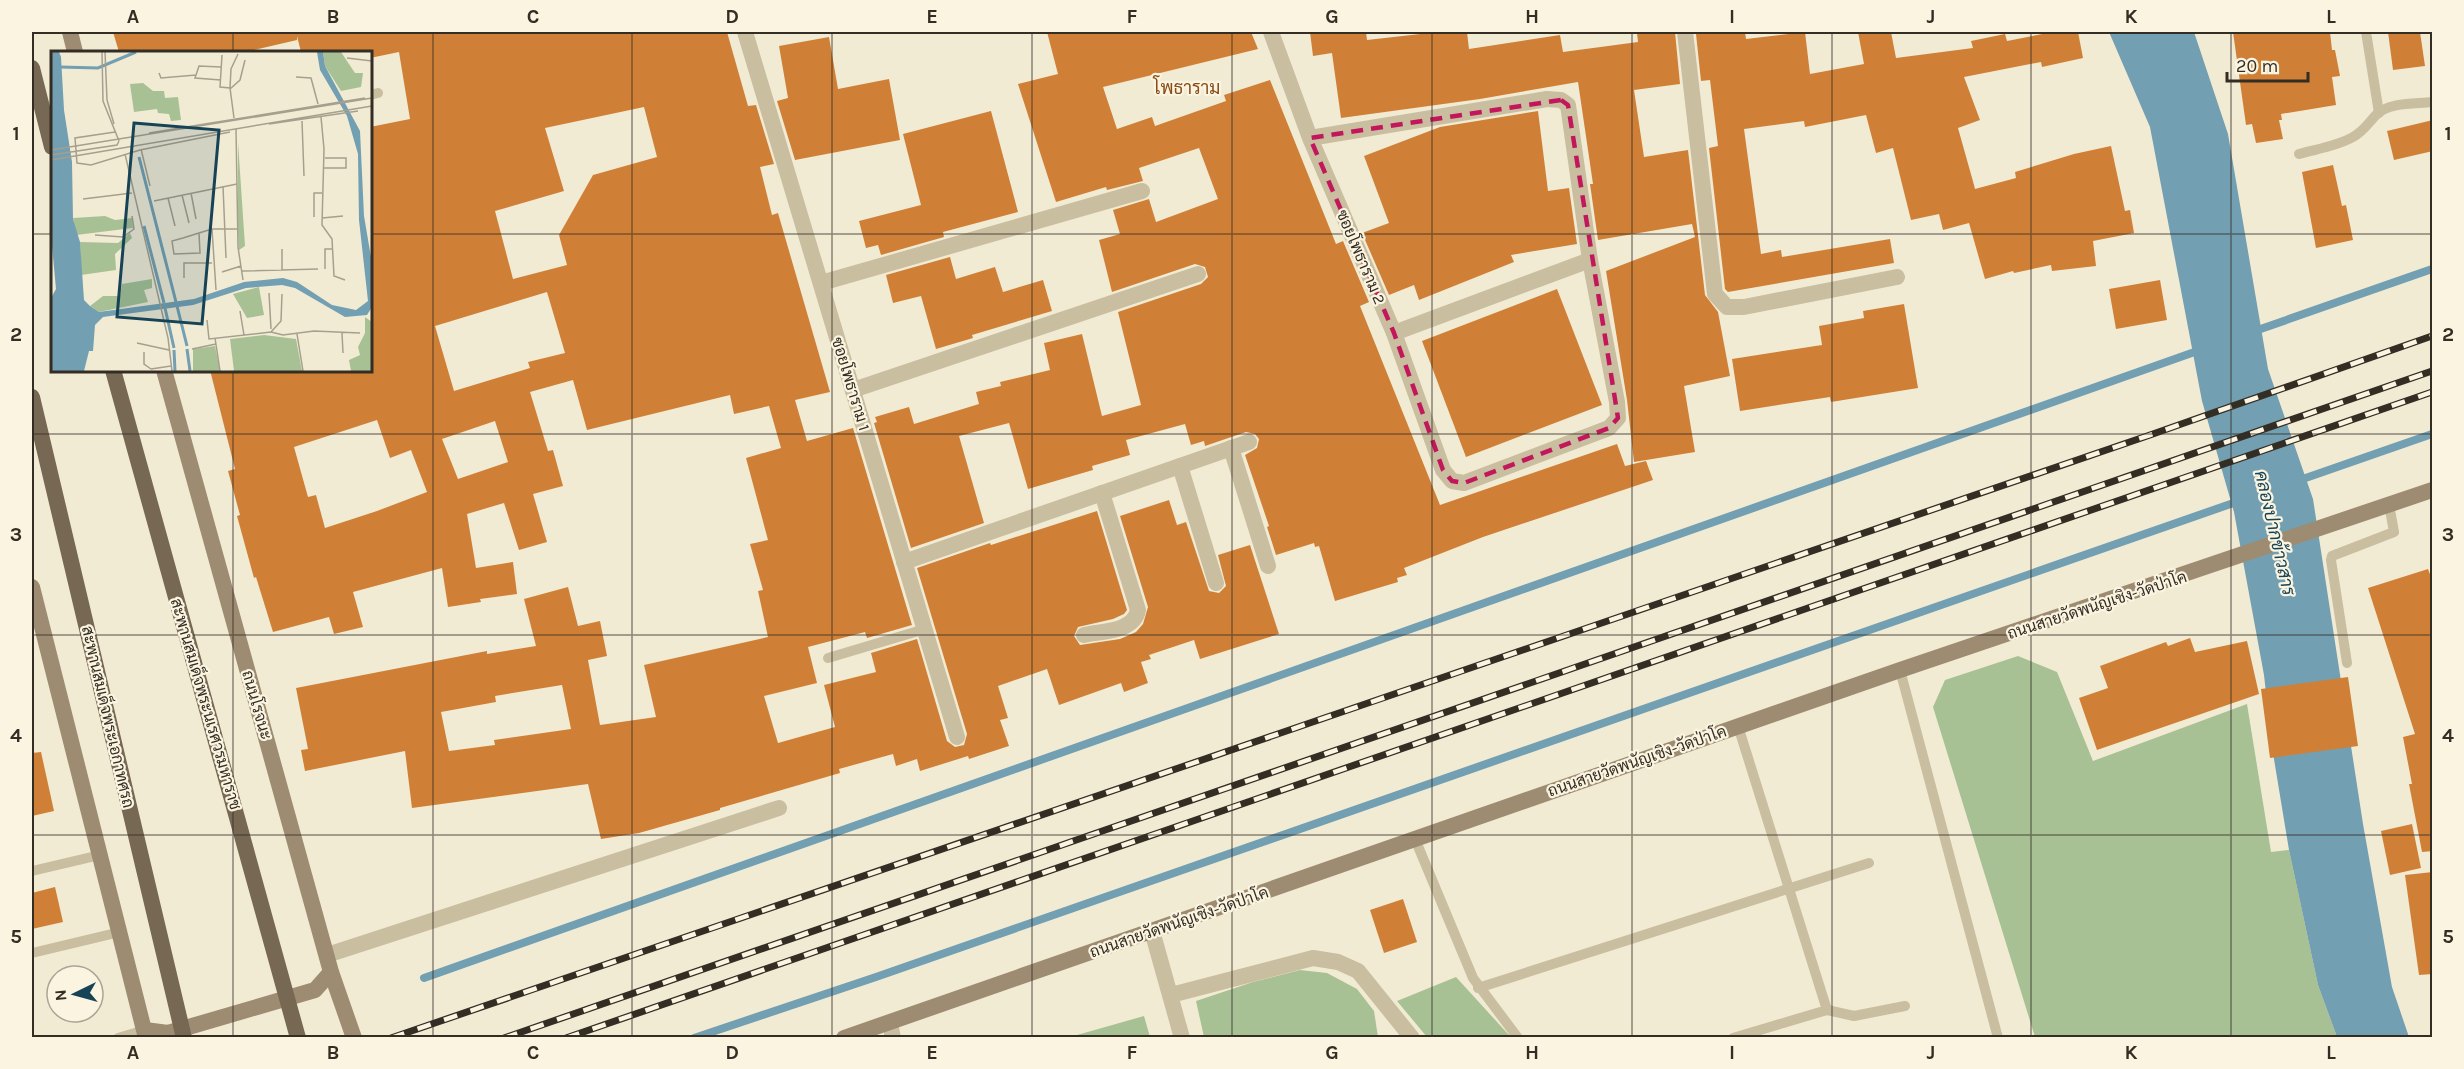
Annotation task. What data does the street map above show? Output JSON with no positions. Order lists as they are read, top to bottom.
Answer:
{
  "streets": {
    "main road": [
      "ถนนสายวัดพนัญเชิง-วัดป่าโค",
      "สะพานสมเด็จพระนเรศวรมหาราช",
      "ถนนโรจนะ",
      "สะพานสมเด็จพระเอกาทศรถ"
    ],
    "street": ["ซอยโพธาราม 2", "ซอยโพธาราม 1"]
  },
  "districts": ["โพธาราม"],
  "water": ["คลองปากข้าวสาร"],
  "scale_bar": "20 m",
  "north": "left",
  "grid": {
    "columns": [
      "A",
      "B",
      "C",
      "D",
      "E",
      "F",
      "G",
      "H",
      "I",
      "J",
      "K",
      "L"
    ],
    "rows": [
      "1",
      "2",
      "3",
      "4",
      "5"
    ]
  }
}
